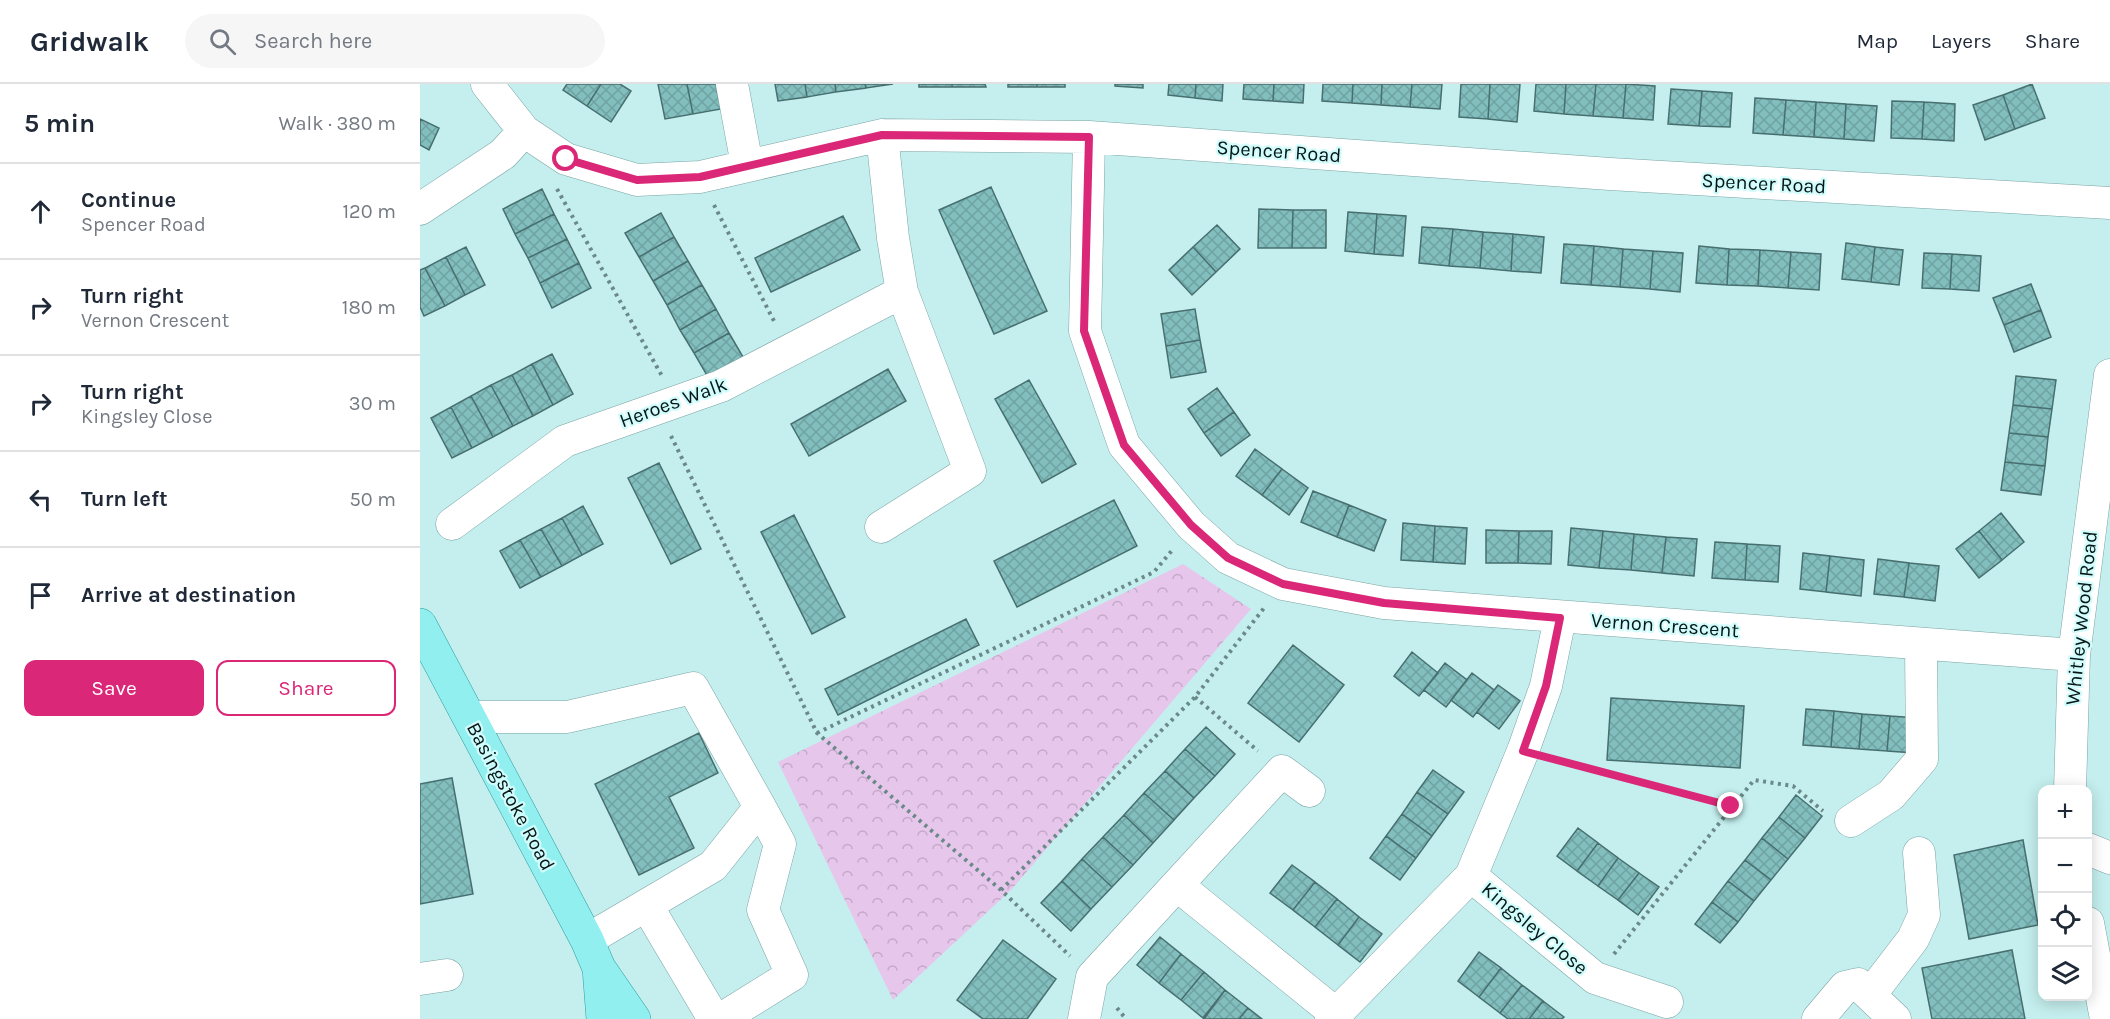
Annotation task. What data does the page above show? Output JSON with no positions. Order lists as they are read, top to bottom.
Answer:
{
  "streets": {
    "main road": ["Basingstoke Road"],
    "street": [
      "Spencer Road",
      "Heroes Walk",
      "Whitley Wood Road",
      "Vernon Crescent",
      "Kingsley Close"
    ]
  },
  "crossings": [
    ["Spencer Road", "Vernon Crescent"],
    ["Whitley Wood Road", "Vernon Crescent"],
    ["Vernon Crescent", "Kingsley Close"]
  ],
  "page": {
    "header": "Gridwalk",
    "search": "Search here",
    "nav": ["Map", "Layers", "Share"],
    "heading": ["5 min", "Walk · 380 m"],
    "list": [
      ["Continue", "Spencer Road", "120 m"],
      ["Turn right", "Vernon Crescent", "180 m"],
      ["Turn right", "Kingsley Close", "30 m"],
      ["Turn left", "50 m"],
      "Arrive at destination"
    ],
    "buttons": ["Save", "Share"],
    "map_buttons": ["+", "−"]
  }
}
